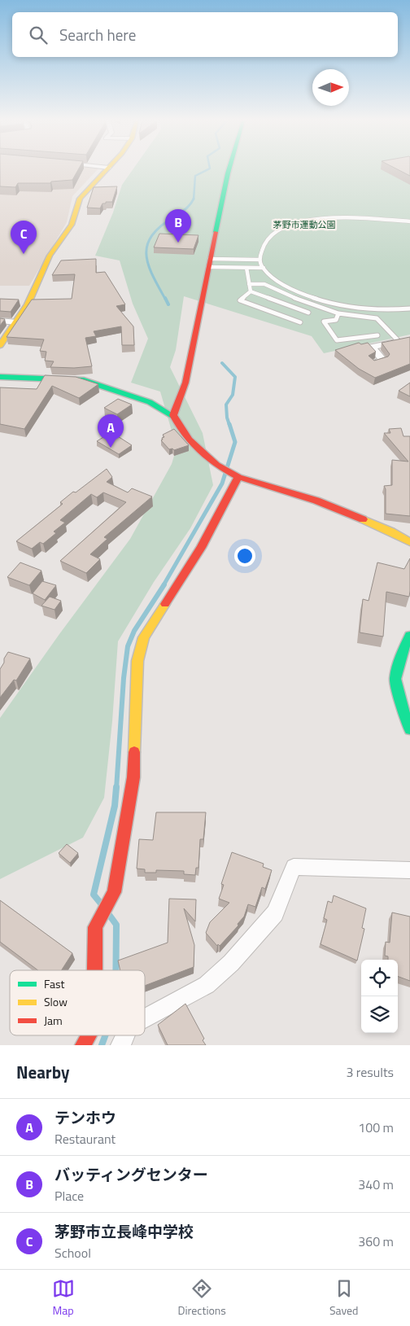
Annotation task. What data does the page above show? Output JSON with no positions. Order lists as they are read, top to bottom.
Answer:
{
  "parks": ["茅野市運動公園"],
  "legend": ["Fast", "Slow", "Jam"],
  "north": "right",
  "page": {
    "search": "Search here",
    "pins": ["B", "C", "A"],
    "heading": ["Nearby", "3 results"],
    "list": [
      {
        "mark": "A",
        "name": "テンホウ",
        "note": "Restaurant",
        "value": "100 m"
      },
      {
        "mark": "B",
        "name": "バッティングセンター",
        "note": "Place",
        "value": "340 m"
      },
      {
        "mark": "C",
        "name": "茅野市立長峰中学校",
        "note": "School",
        "value": "360 m"
      }
    ],
    "nav": ["Map", "Directions", "Saved"]
  }
}
